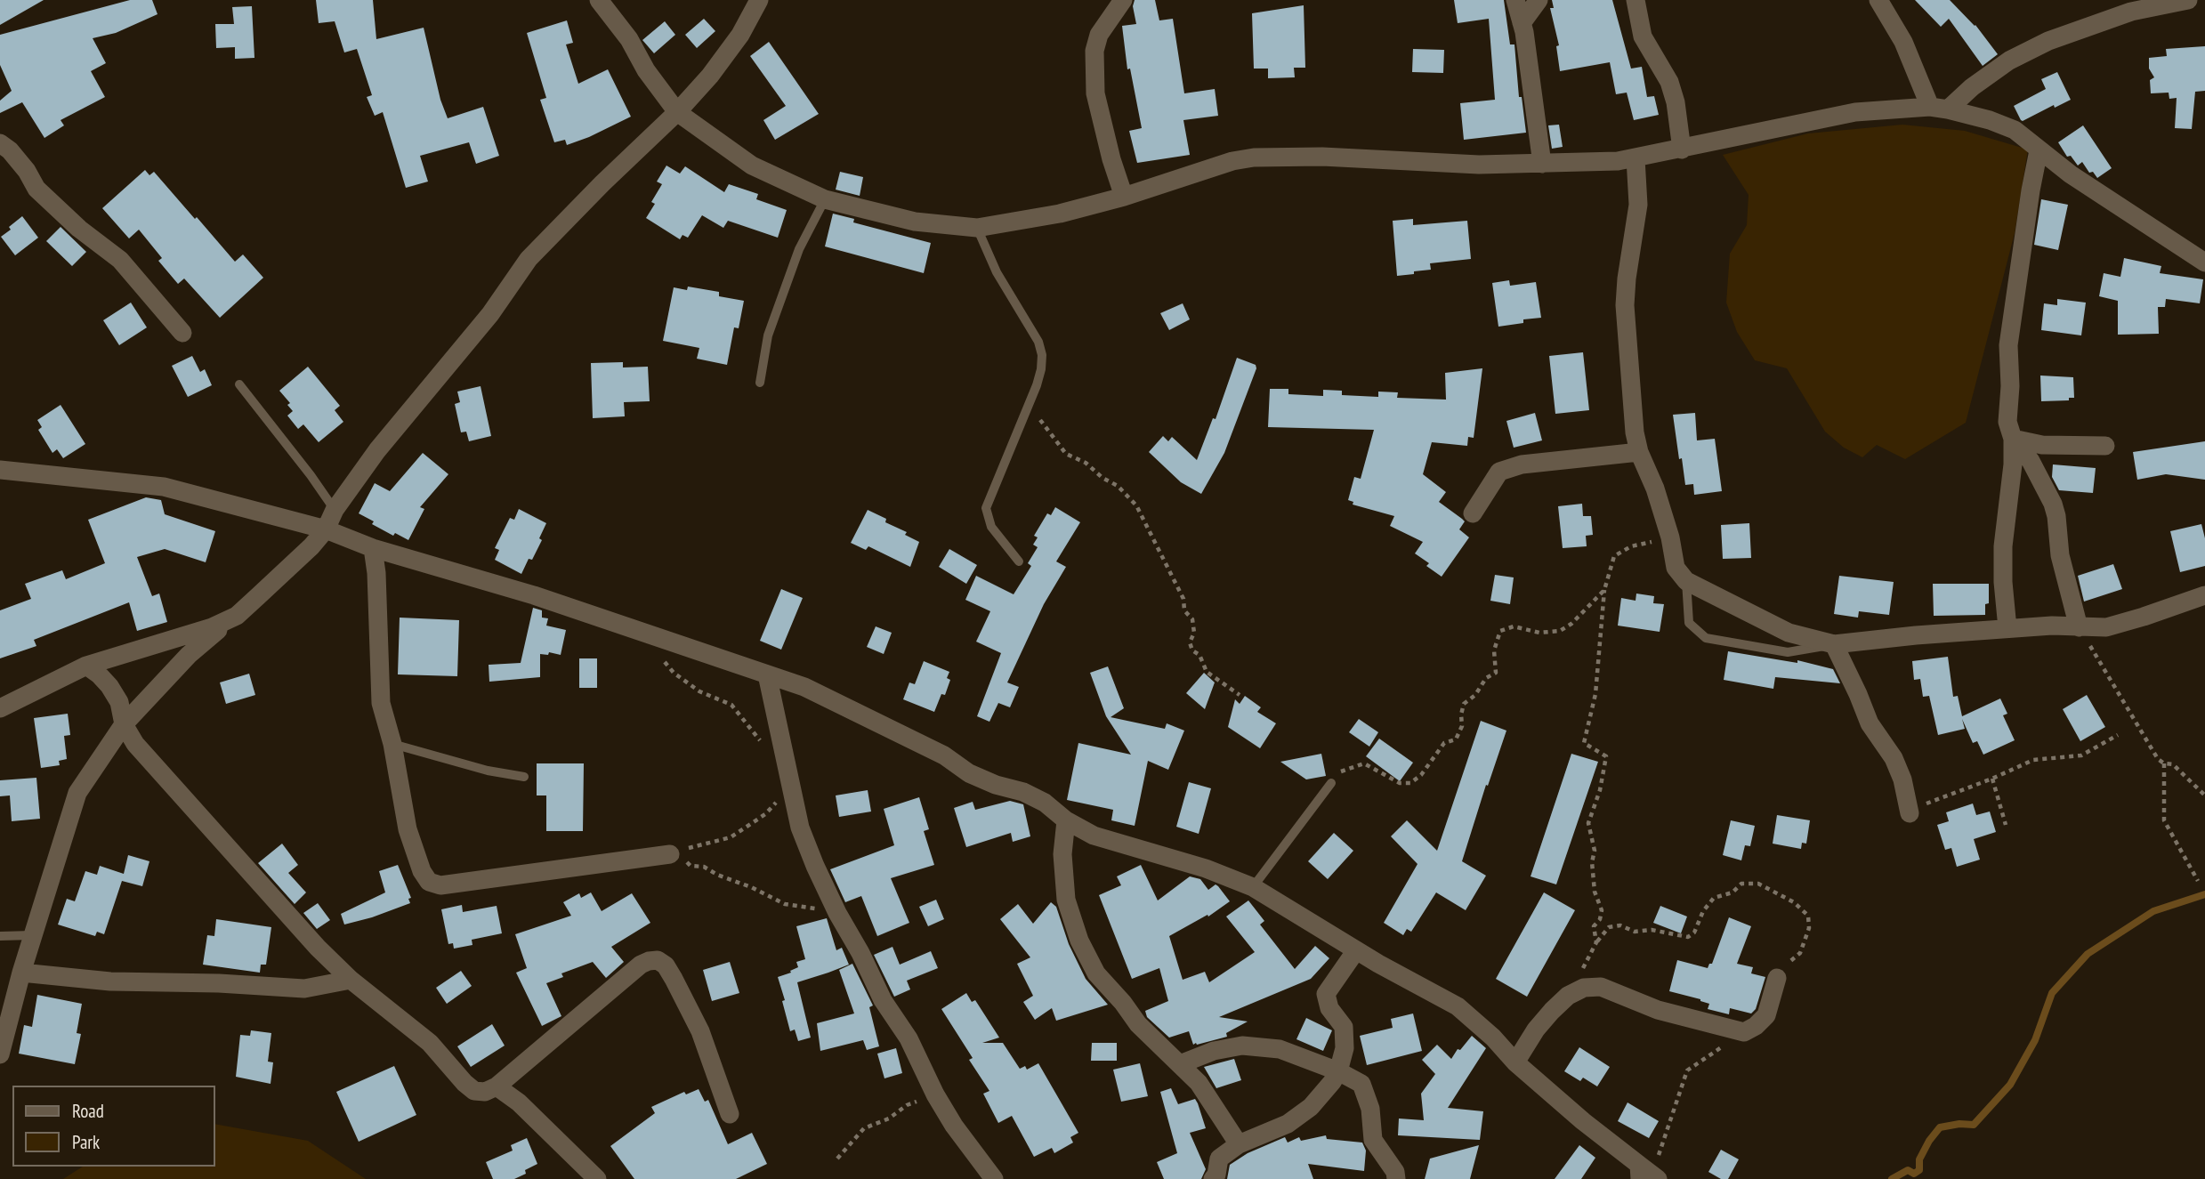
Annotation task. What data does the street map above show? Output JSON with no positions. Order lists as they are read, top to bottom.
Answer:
{
  "legend": ["Road", "Park"]
}
